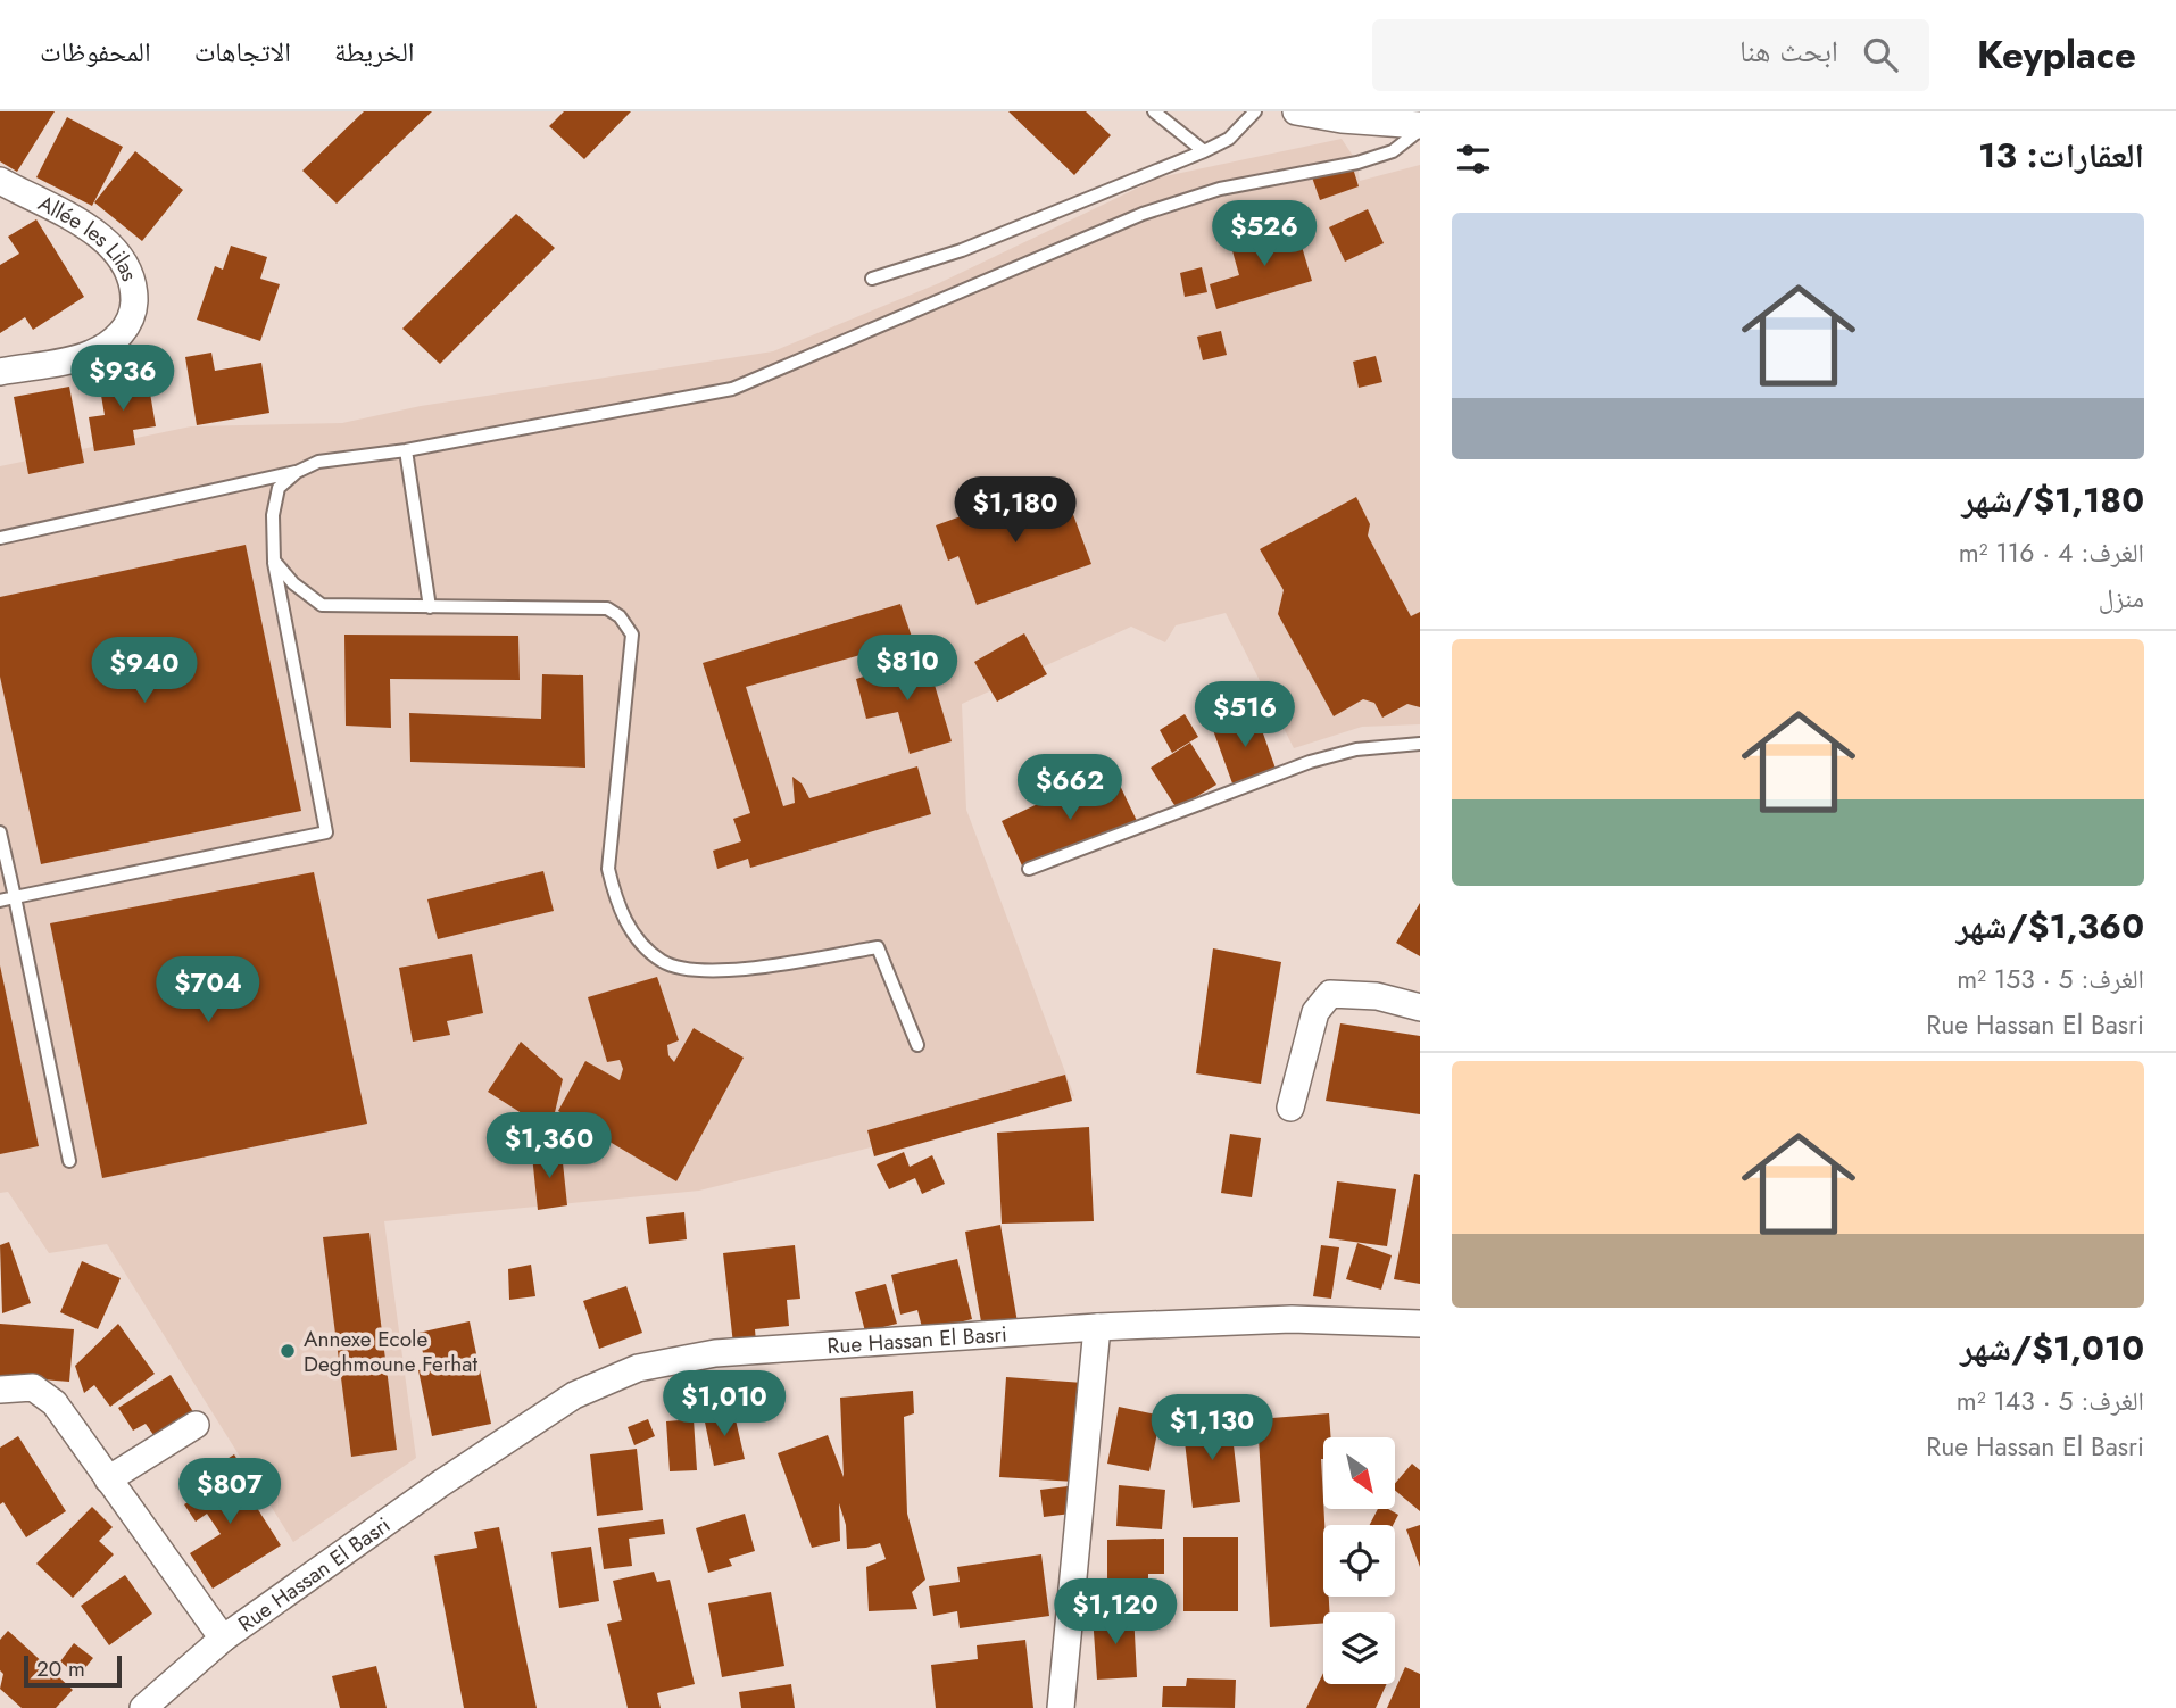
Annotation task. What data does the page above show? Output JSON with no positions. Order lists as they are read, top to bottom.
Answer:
{
  "streets": {
    "street": ["Allée les Lilas", "Rue Hassan El Basri"]
  },
  "places": ["Annexe Ecole Deghmoune Ferhat"],
  "scale_bar": "20 m",
  "north": "bottom right",
  "page": {
    "header": "Keyplace",
    "search": "ابحث هنا",
    "nav": ["الخريطة", "الاتجاهات", "المحفوظات"],
    "heading": "العقارات: 13",
    "price": [
      "$526",
      "$936",
      "$1,180",
      "$810",
      "$940",
      "$516",
      "$662",
      "$704",
      "$1,360",
      "$1,010",
      "$1,130",
      "$807",
      "$1,120"
    ],
    "list": [
      {
        "name": "$1,180/شهر",
        "note": "الغرف: 4 · 116 m² · منزل"
      },
      {
        "name": "$1,360/شهر",
        "note": "الغرف: 5 · 153 m² · Rue Hassan El Basri"
      },
      {
        "name": "$1,010/شهر",
        "note": "الغرف: 5 · 143 m² · Rue Hassan El Basri"
      }
    ],
    "scale": "20 m"
  }
}
